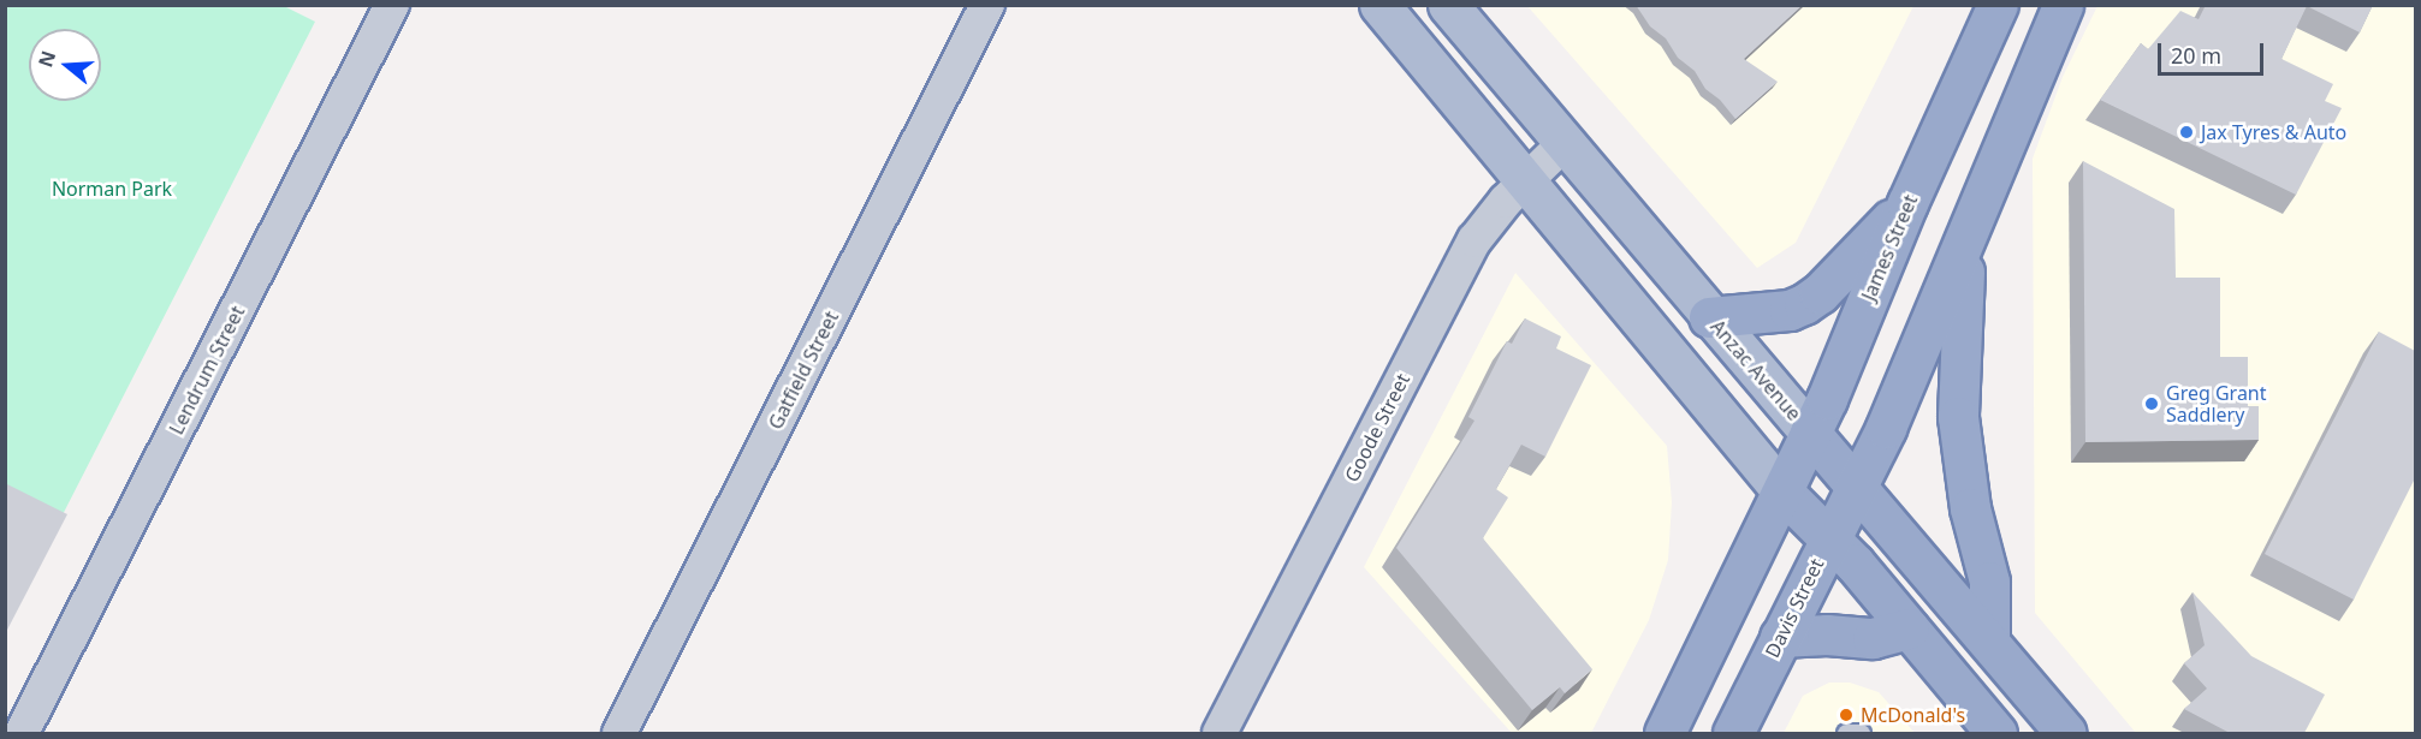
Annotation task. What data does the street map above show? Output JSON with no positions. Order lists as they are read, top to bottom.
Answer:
{
  "streets": {
    "highway": ["James Street", "Anzac Avenue", "Davis Street"],
    "street": ["Lendrum Street", "Gatfield Street", "Goode Street"]
  },
  "crossings": [
    ["James Street", "Anzac Avenue"],
    ["Anzac Avenue", "Goode Street"],
    ["Anzac Avenue", "Davis Street"]
  ],
  "parks": ["Norman Park"],
  "places": ["Jax Tyres & Auto", "Greg Grant Saddlery", "McDonald's"],
  "scale_bar": "20 m",
  "north": "left"
}
